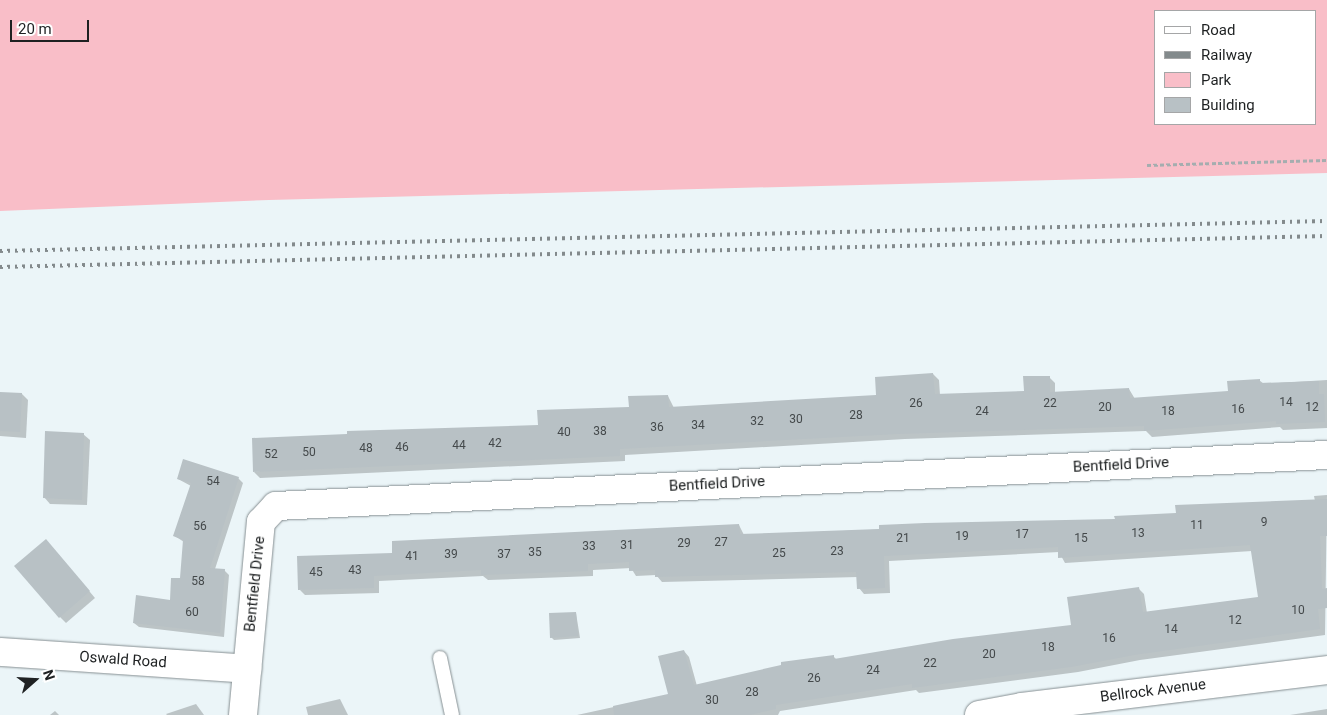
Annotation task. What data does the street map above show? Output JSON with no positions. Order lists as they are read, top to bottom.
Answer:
{
  "streets": {
    "street": ["Bentfield Drive", "Oswald Road", "Bellrock Avenue"]
  },
  "crossings": [
    ["Bentfield Drive", "Oswald Road"]
  ],
  "house_numbers": [
    "14",
    "26",
    "22",
    "20",
    "12",
    "16",
    "24",
    "18",
    "28",
    "30",
    "32",
    "34",
    "36",
    "38",
    "40",
    "42",
    "44",
    "46",
    "48",
    "50",
    "52",
    "54",
    "9",
    "11",
    "56",
    "13",
    "17",
    "19",
    "21",
    "15",
    "27",
    "29",
    "31",
    "33",
    "23",
    "35",
    "25",
    "39",
    "37",
    "41",
    "43",
    "45",
    "58",
    "10",
    "60",
    "12",
    "14",
    "16",
    "18",
    "20",
    "22",
    "24",
    "26",
    "28",
    "30"
  ],
  "legend": [
    "Road",
    "Railway",
    "Park",
    "Building"
  ],
  "scale_bar": "20 m",
  "north": "right"
}
